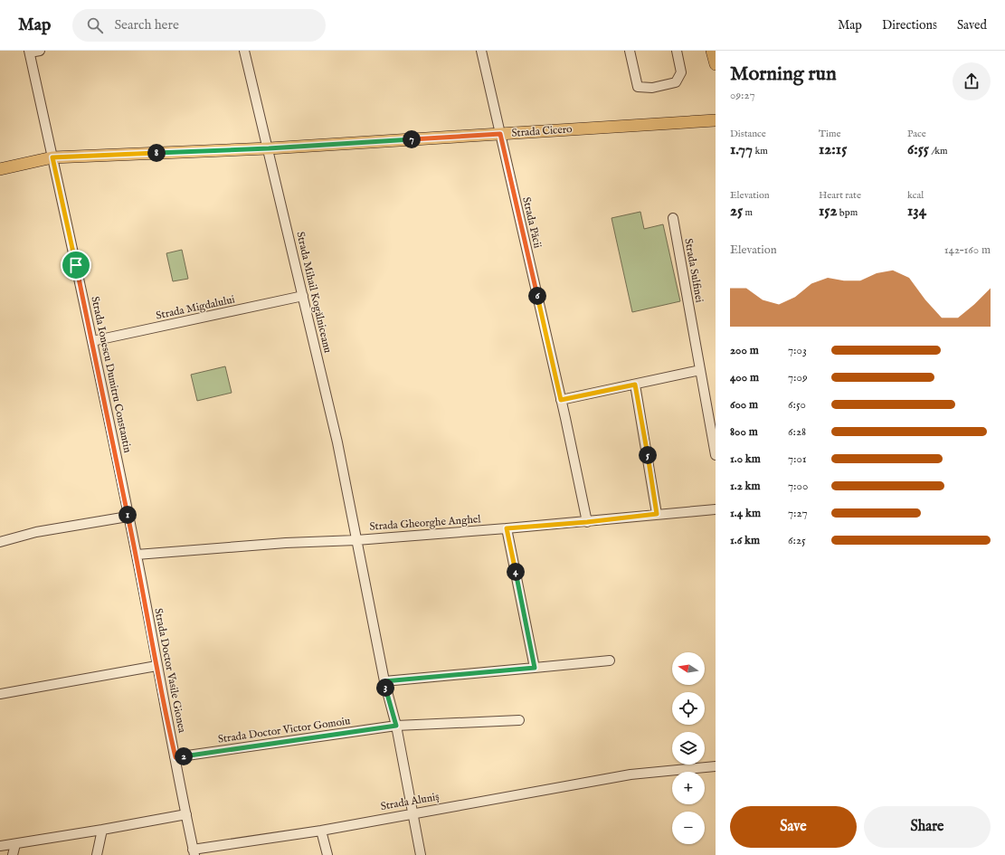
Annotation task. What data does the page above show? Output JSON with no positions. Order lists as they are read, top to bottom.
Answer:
{
  "streets": {
    "main road": ["Strada Cicero"],
    "street": [
      "Strada Păcii",
      "Strada Sulfinei",
      "Strada Mihail Kogălniceanu",
      "Strada Migdalului",
      "Strada Ionescu Dumitru Constantin",
      "Strada Gheorghe Anghel",
      "Strada Doctor Vasile Gionea",
      "Strada Doctor Victor Gomoiu",
      "Strada Aluniș"
    ]
  },
  "crossings": [
    ["Strada Cicero", "Strada Păcii"],
    ["Strada Cicero", "Strada Mihail Kogălniceanu"],
    ["Strada Cicero", "Strada Ionescu Dumitru Constantin"],
    ["Strada Păcii", "Strada Gheorghe Anghel"],
    ["Strada Mihail Kogălniceanu", "Strada Migdalului"],
    ["Strada Mihail Kogălniceanu", "Strada Gheorghe Anghel"],
    ["Strada Mihail Kogălniceanu", "Strada Doctor Victor Gomoiu"],
    ["Strada Mihail Kogălniceanu", "Strada Aluniș"],
    ["Strada Migdalului", "Strada Ionescu Dumitru Constantin"],
    ["Strada Ionescu Dumitru Constantin", "Strada Gheorghe Anghel"],
    ["Strada Ionescu Dumitru Constantin", "Strada Doctor Vasile Gionea"],
    ["Strada Gheorghe Anghel", "Strada Doctor Vasile Gionea"],
    ["Strada Doctor Vasile Gionea", "Strada Doctor Victor Gomoiu"],
    ["Strada Doctor Vasile Gionea", "Strada Aluniș"]
  ],
  "north": "left",
  "page": {
    "header": "Map",
    "search": "Search here",
    "nav": ["Map", "Directions", "Saved"],
    "heading": ["Morning run", "09:27"],
    "stats": [
      ["Distance", "1.77 km"],
      ["Time", "12:15"],
      ["Pace", "6:55 /km"],
      ["Elevation", "25 m"],
      ["Heart rate", "152 bpm"],
      ["kcal", "134"]
    ],
    "pins": [
      "7",
      "8",
      "6",
      "5",
      "1",
      "4",
      "3",
      "2"
    ],
    "chart": ["Elevation", "142–160 m"],
    "list": [
      {
        "name": "200 m",
        "note": "7:03"
      },
      {
        "name": "400 m",
        "note": "7:09"
      },
      {
        "name": "600 m",
        "note": "6:50"
      },
      {
        "name": "800 m",
        "note": "6:28"
      },
      {
        "name": "1.0 km",
        "note": "7:01"
      },
      {
        "name": "1.2 km",
        "note": "7:00"
      },
      {
        "name": "1.4 km",
        "note": "7:27"
      },
      {
        "name": "1.6 km",
        "note": "6:25"
      }
    ],
    "map_buttons": ["+", "−"],
    "buttons": ["Save", "Share"]
  }
}
